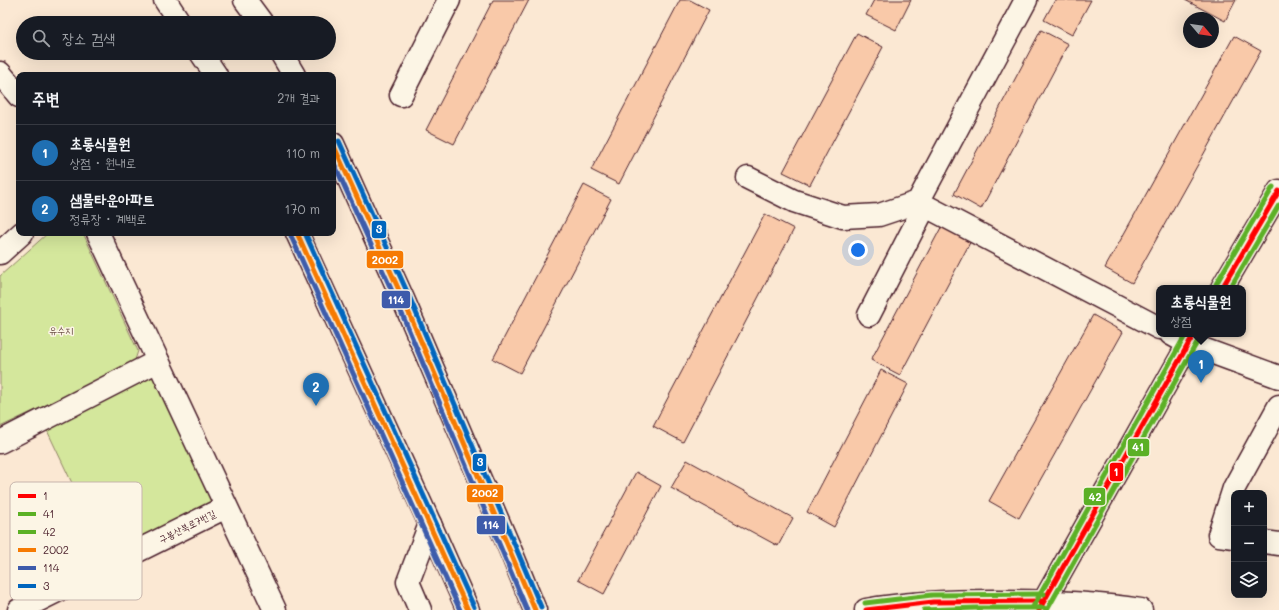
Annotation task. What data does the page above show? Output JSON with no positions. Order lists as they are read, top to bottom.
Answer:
{
  "streets": {
    "street": ["구봉산북로7번길"]
  },
  "parks": ["유수지"],
  "lines": [
    "transit line 3",
    "transit line 2002",
    "transit line 114",
    "transit line 42",
    "transit line 1",
    "transit line 41"
  ],
  "legend": [
    "1",
    "41",
    "42",
    "2002",
    "114",
    "3"
  ],
  "north": "bottom right",
  "page": {
    "search": "장소 검색",
    "heading": ["주변", "2개 결과"],
    "list": [
      {
        "mark": "1",
        "name": "초롱식물원",
        "note": "상점 · 원내로",
        "value": "110 m"
      },
      {
        "mark": "2",
        "name": "샘물타운아파트",
        "note": "정류장 · 계백로",
        "value": "170 m"
      }
    ],
    "popup": ["초롱식물원", "상점"],
    "pins": ["1", "2"],
    "map_buttons": ["+", "−"]
  }
}
